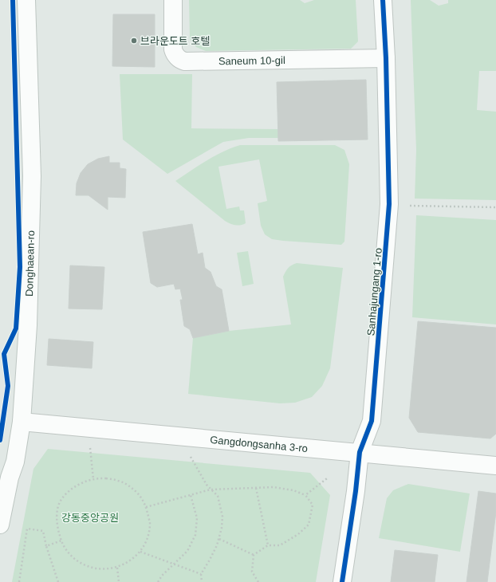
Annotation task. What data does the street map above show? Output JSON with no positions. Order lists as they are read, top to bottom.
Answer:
{
  "streets": {
    "street": [
      "Saneum 10-gil",
      "Donghaean-ro",
      "Sanhajungang 1-ro",
      "Gangdongsanha 3-ro"
    ]
  },
  "crossings": [
    ["Saneum 10-gil", "Sanhajungang 1-ro"],
    ["Donghaean-ro", "Gangdongsanha 3-ro"],
    ["Sanhajungang 1-ro", "Gangdongsanha 3-ro"]
  ],
  "parks": ["강동중앙공원"],
  "places": ["브라운도트 호텔"]
}
